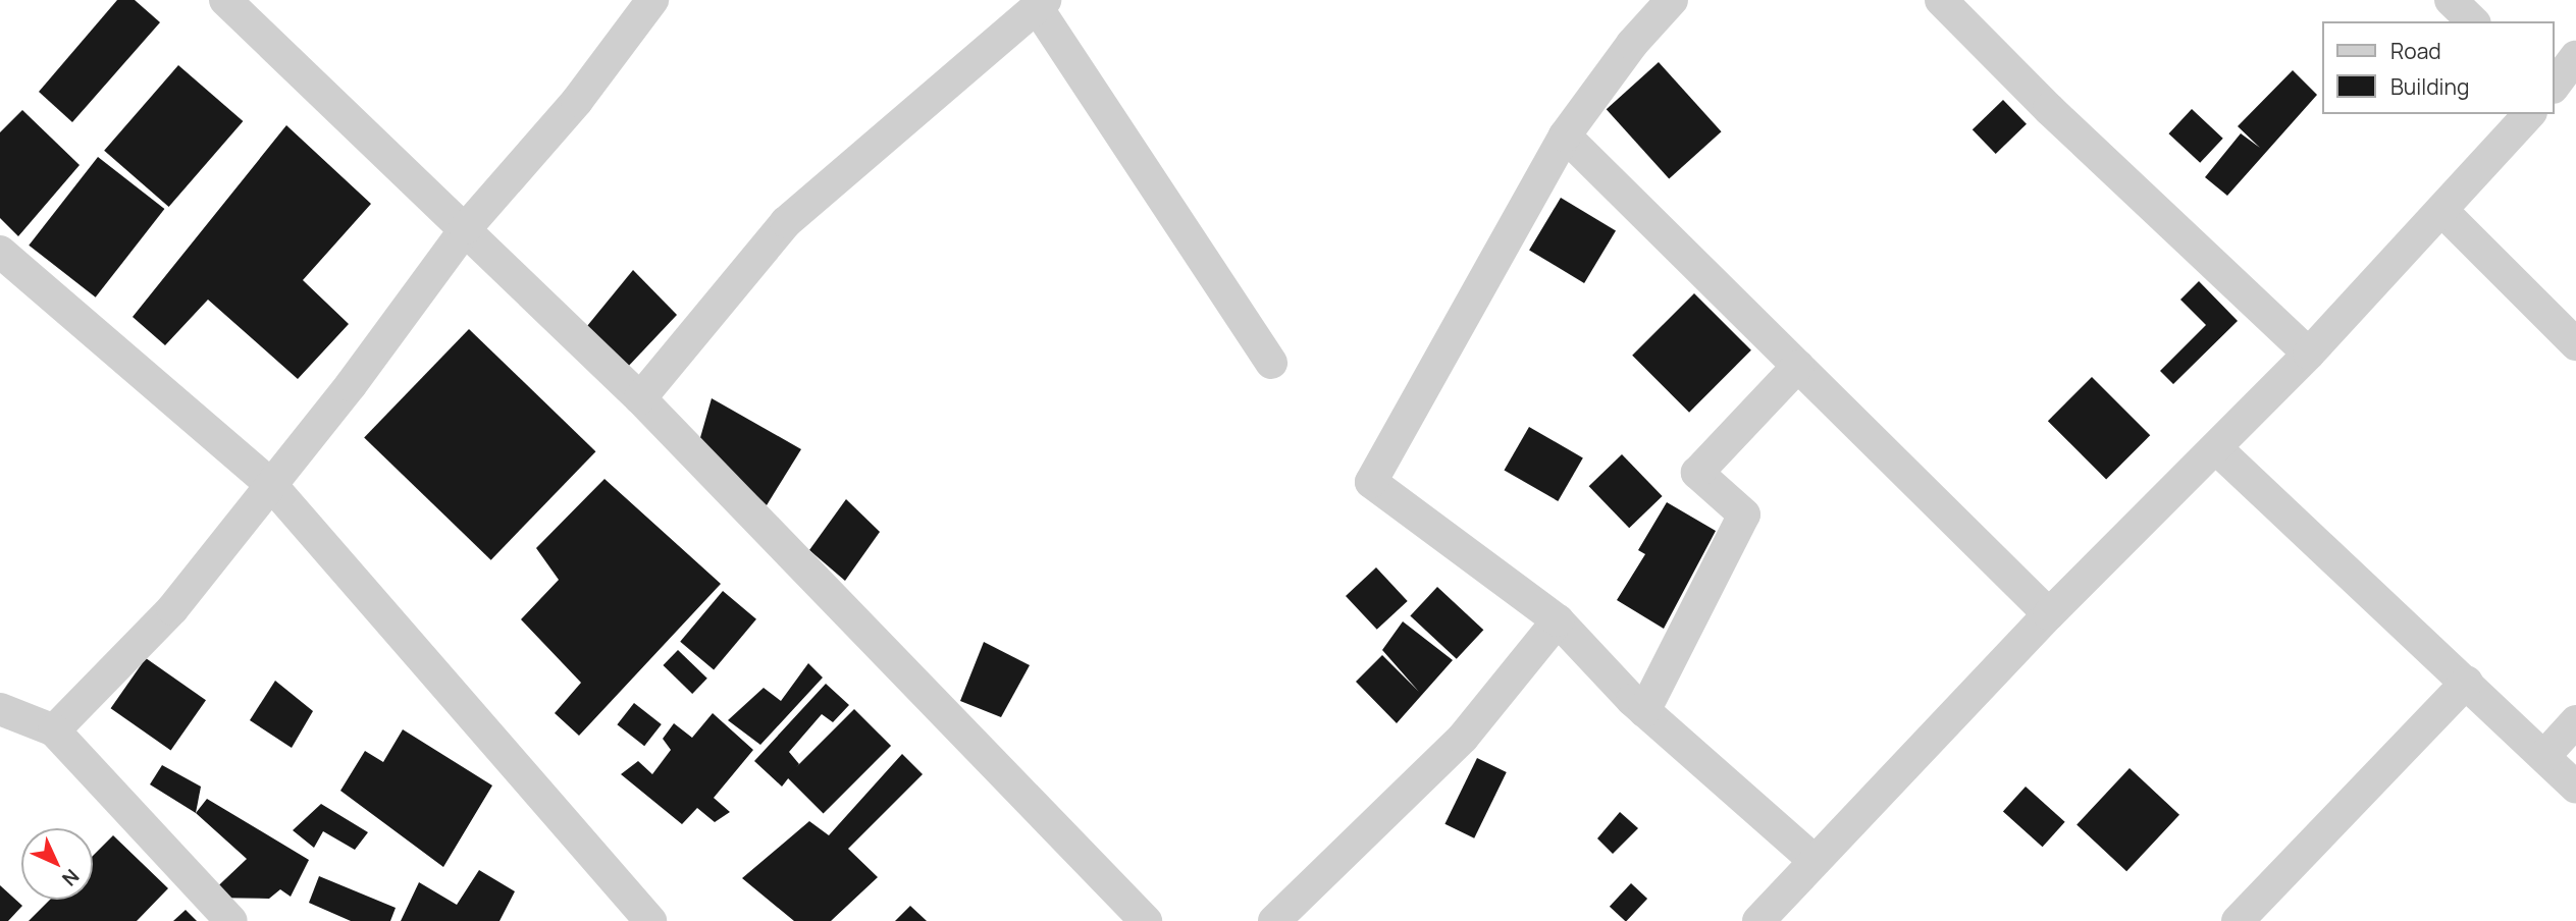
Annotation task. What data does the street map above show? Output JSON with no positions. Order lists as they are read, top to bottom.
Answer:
{
  "legend": ["Road", "Building"],
  "north": "bottom right"
}
